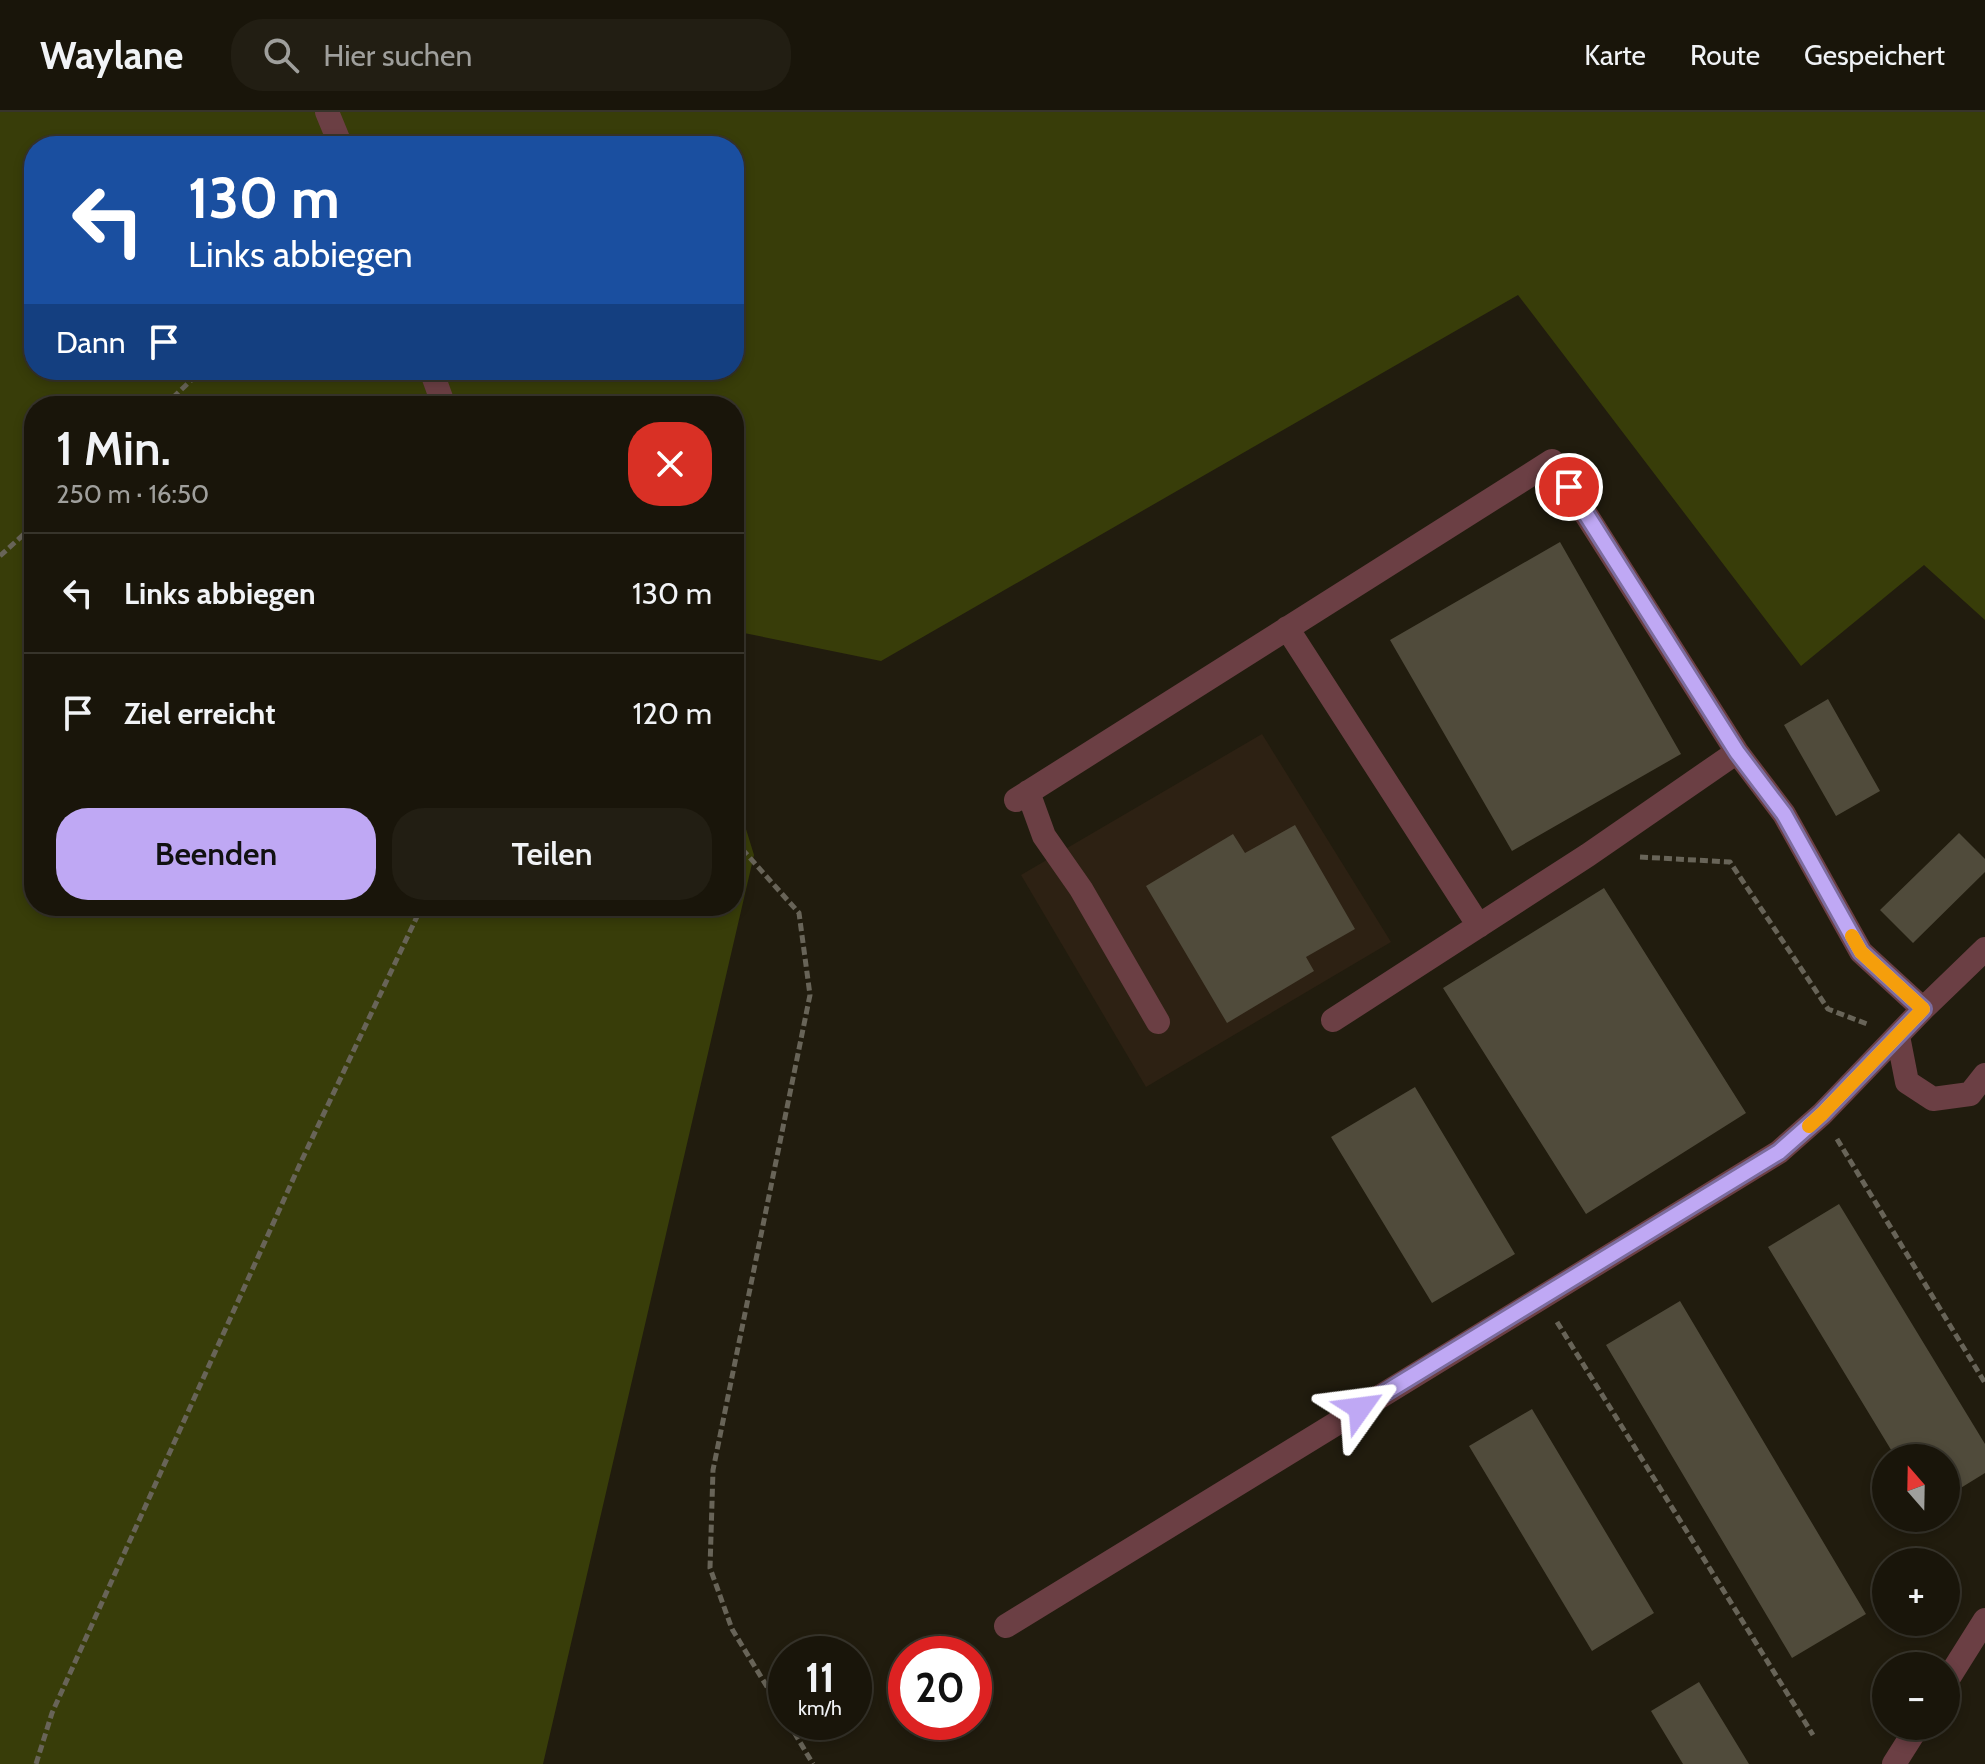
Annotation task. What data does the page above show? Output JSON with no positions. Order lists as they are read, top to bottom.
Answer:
{
  "north": "top",
  "page": {
    "header": "Waylane",
    "search": "Hier suchen",
    "nav": ["Karte", "Route", "Gespeichert"],
    "turn": ["130 m", "Links abbiegen"],
    "then": "Dann",
    "heading": ["1 Min.", "250 m · 16:50"],
    "list": [
      {
        "name": "Links abbiegen",
        "value": "130 m"
      },
      {
        "name": "Ziel erreicht",
        "value": "120 m"
      }
    ],
    "buttons": ["Beenden", "Teilen"],
    "map_buttons": ["+", "−"],
    "speed": "11 km/h",
    "limit": "20"
  }
}
